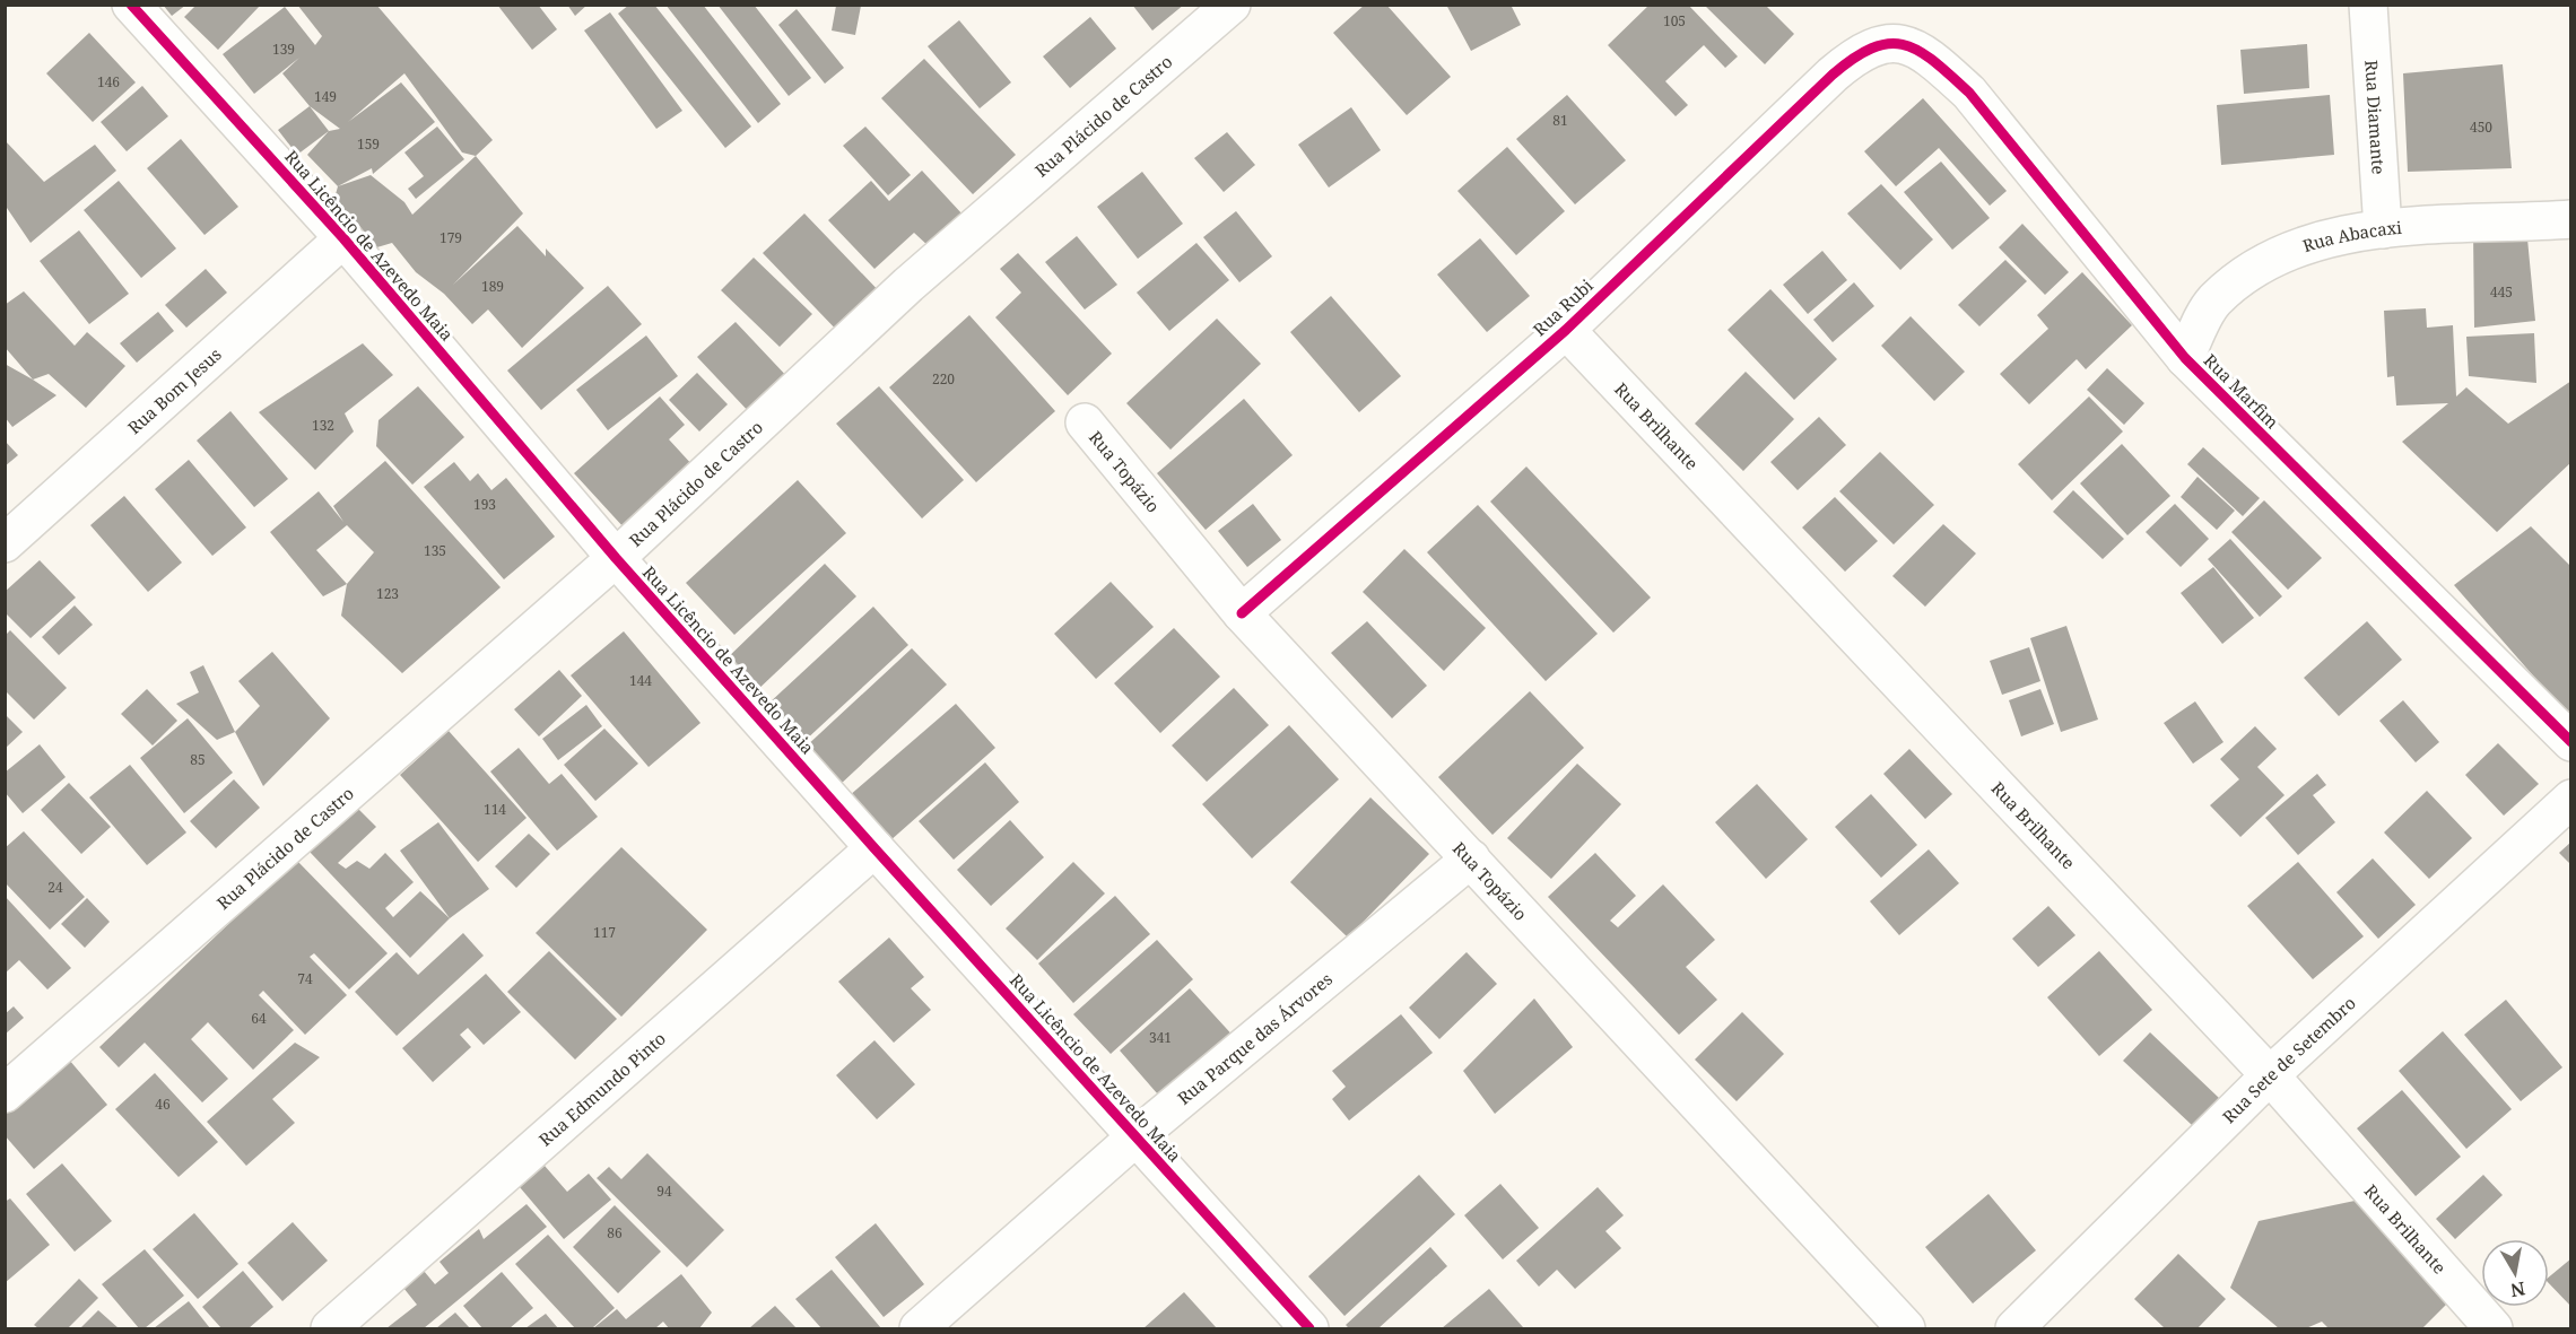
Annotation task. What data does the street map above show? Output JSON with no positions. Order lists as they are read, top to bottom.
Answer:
{
  "streets": {
    "street": [
      "Rua Plácido de Castro",
      "Rua Diamante",
      "Rua Abacaxi",
      "Rua Licêncio de Azevedo Maia",
      "Rua Rubi",
      "Rua Bom Jesus",
      "Rua Marfim",
      "Rua Brilhante",
      "Rua Topázio",
      "Rua Parque das Árvores",
      "Rua Sete de Setembro",
      "Rua Edmundo Pinto"
    ]
  },
  "crossings": [
    ["Rua Plácido de Castro", "Rua Licêncio de Azevedo Maia"],
    ["Rua Diamante", "Rua Abacaxi"],
    ["Rua Abacaxi", "Rua Marfim"],
    ["Rua Licêncio de Azevedo Maia", "Rua Bom Jesus"],
    ["Rua Licêncio de Azevedo Maia", "Rua Parque das Árvores"],
    ["Rua Licêncio de Azevedo Maia", "Rua Edmundo Pinto"],
    ["Rua Rubi", "Rua Marfim"],
    ["Rua Rubi", "Rua Brilhante"],
    ["Rua Rubi", "Rua Topázio"],
    ["Rua Brilhante", "Rua Sete de Setembro"],
    ["Rua Topázio", "Rua Parque das Árvores"]
  ],
  "house_numbers": [
    "105",
    "139",
    "146",
    "149",
    "81",
    "450",
    "159",
    "179",
    "189",
    "445",
    "220",
    "132",
    "193",
    "135",
    "123",
    "144",
    "85",
    "114",
    "24",
    "117",
    "74",
    "64",
    "341",
    "46",
    "94",
    "86"
  ],
  "north": "bottom"
}
